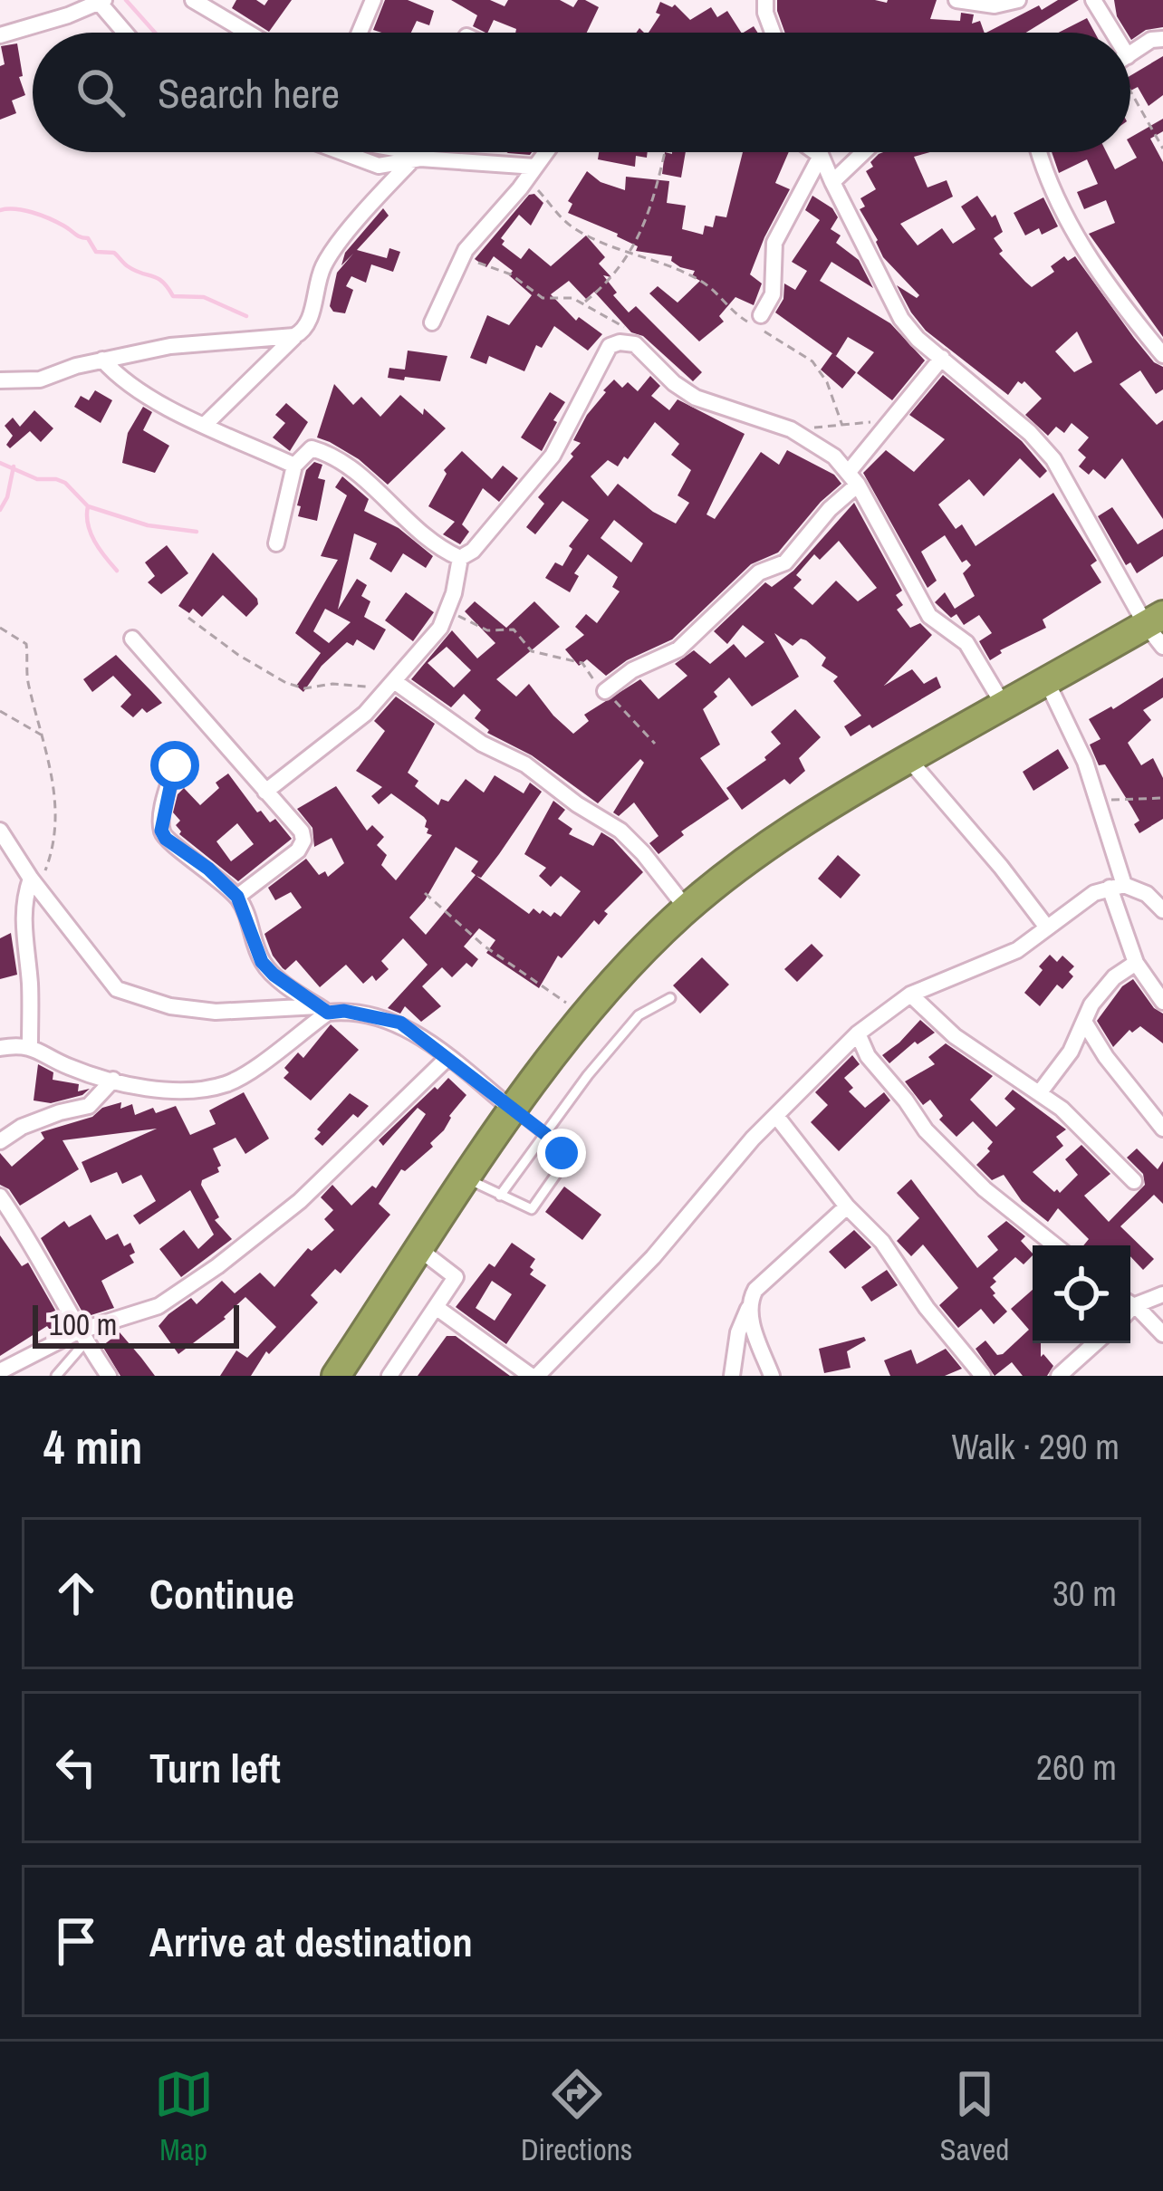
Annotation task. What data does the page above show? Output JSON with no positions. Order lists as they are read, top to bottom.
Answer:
{
  "scale_bar": "100 m",
  "page": {
    "search": "Search here",
    "scale": "100 m",
    "heading": ["4 min", "Walk · 290 m"],
    "list": [
      ["Continue", "30 m"],
      ["Turn left", "260 m"],
      "Arrive at destination"
    ],
    "nav": ["Map", "Directions", "Saved"]
  }
}
